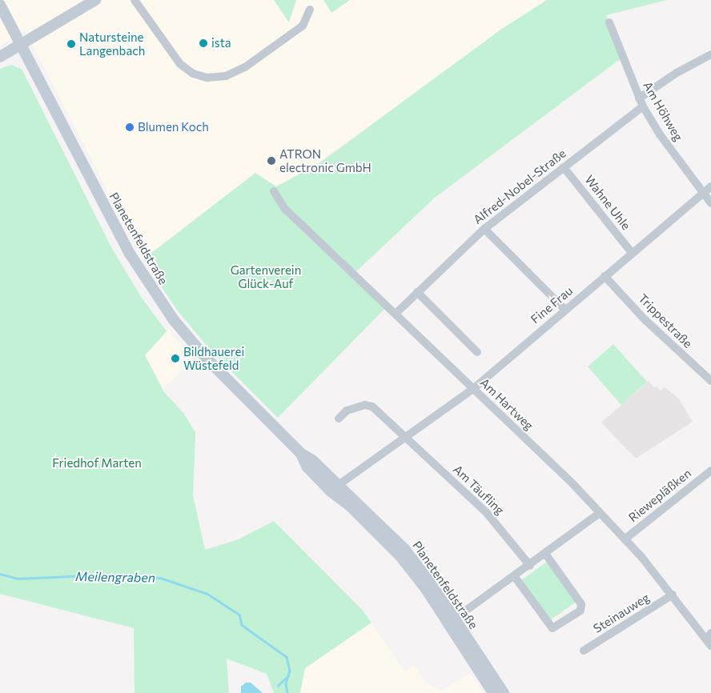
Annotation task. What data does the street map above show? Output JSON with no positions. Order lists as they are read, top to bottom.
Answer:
{
  "streets": {
    "street": [
      "Am Höhweg",
      "Alfred-Nobel-Straße",
      "Wahne Uhle",
      "Planetenfeldstraße",
      "Fine Frau",
      "Trippestraße",
      "Am Hartweg",
      "Am Täufling",
      "Riewepläßken",
      "Steinauweg"
    ]
  },
  "crossings": [
    ["Am Höhweg", "Alfred-Nobel-Straße"],
    ["Am Höhweg", "Fine Frau"],
    ["Alfred-Nobel-Straße", "Wahne Uhle"],
    ["Alfred-Nobel-Straße", "Am Hartweg"],
    ["Wahne Uhle", "Fine Frau"],
    ["Planetenfeldstraße", "Fine Frau"],
    ["Fine Frau", "Trippestraße"],
    ["Fine Frau", "Am Hartweg"],
    ["Fine Frau", "Am Täufling"],
    ["Am Hartweg", "Riewepläßken"],
    ["Am Hartweg", "Steinauweg"]
  ],
  "water": ["Meilengraben"],
  "parks": ["Gartenverein Glück-Auf", "Friedhof Marten"],
  "places": [
    "ista",
    "Natursteine Langenbach",
    "Blumen Koch",
    "ATRON electronic GmbH",
    "Bildhauerei Wüstefeld"
  ]
}
